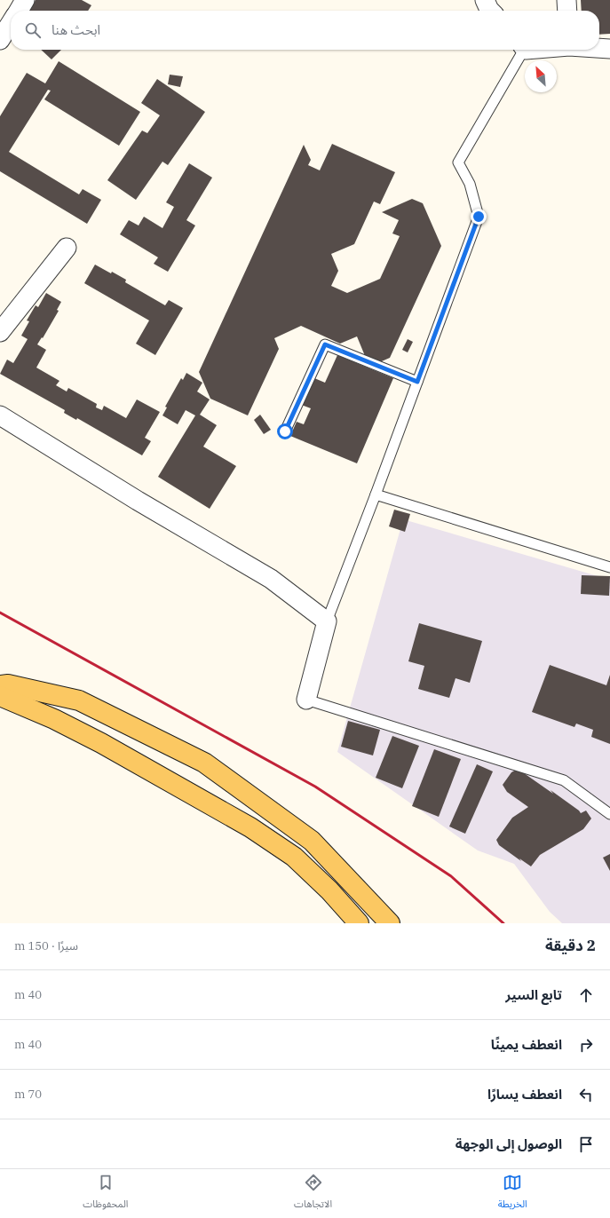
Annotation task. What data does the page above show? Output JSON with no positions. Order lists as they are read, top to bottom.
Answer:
{
  "north": "top left",
  "page": {
    "search": "ابحث هنا",
    "heading": ["2 دقيقة", "سيرًا · 150 m"],
    "list": [
      ["تابع السير", "40 m"],
      ["انعطف يمينًا", "40 m"],
      ["انعطف يسارًا", "70 m"],
      "الوصول إلى الوجهة"
    ],
    "nav": ["الخريطة", "الاتجاهات", "المحفوظات"]
  }
}
